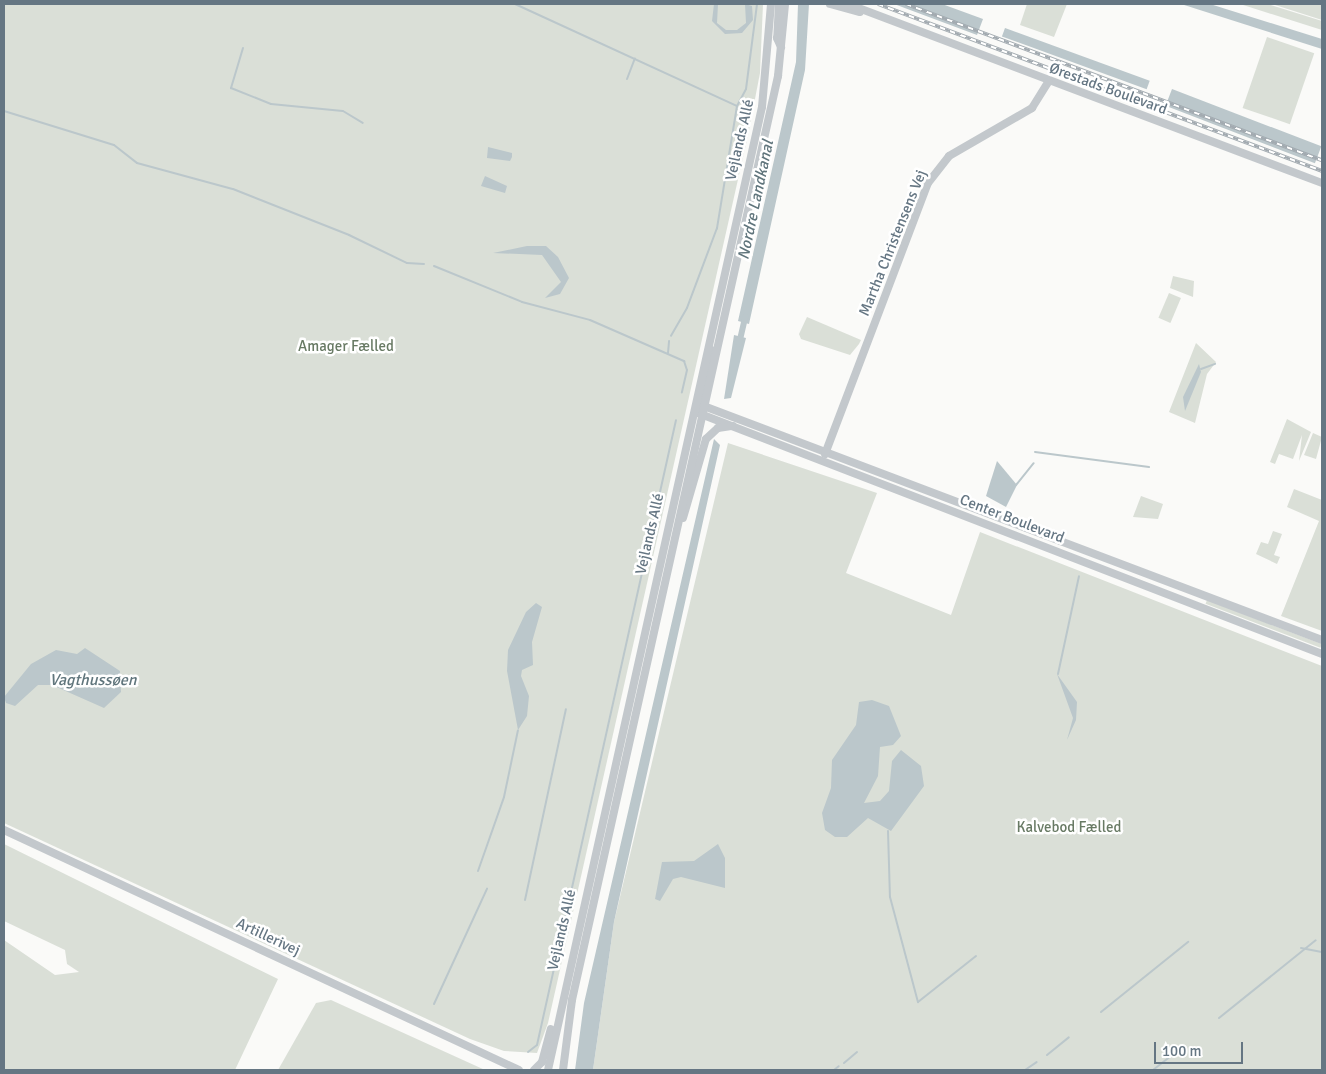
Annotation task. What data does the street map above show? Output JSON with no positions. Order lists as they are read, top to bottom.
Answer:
{
  "streets": {
    "street": [
      "Ørestads Boulevard",
      "Vejlands Allé",
      "Martha Christensens Vej",
      "Center Boulevard",
      "Artillerivej"
    ]
  },
  "crossings": [
    ["Ørestads Boulevard", "Martha Christensens Vej"],
    ["Vejlands Allé", "Center Boulevard"],
    ["Martha Christensens Vej", "Center Boulevard"]
  ],
  "water": ["Nordre Landkanal", "Vagthussøen"],
  "parks": ["Amager Fælled", "Kalvebod Fælled"],
  "scale_bar": "100 m"
}
